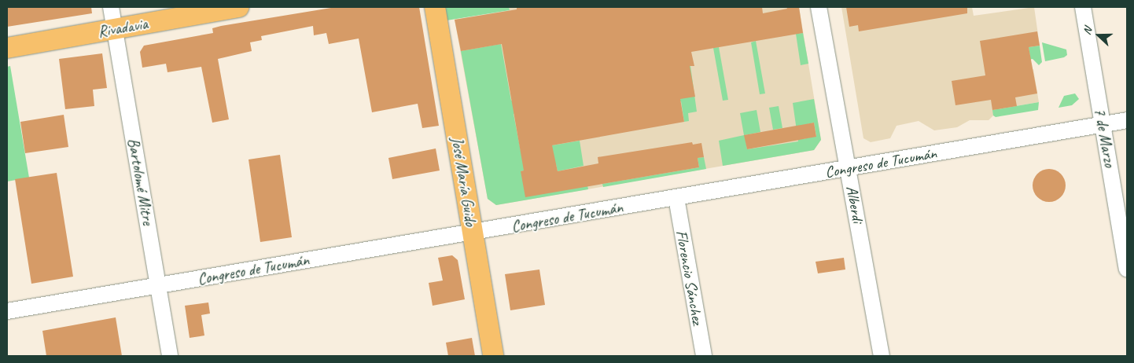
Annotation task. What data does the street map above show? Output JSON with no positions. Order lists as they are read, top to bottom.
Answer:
{
  "streets": {
    "main road": ["Rivadavia", "José María Guido"],
    "street": [
      "7 de Marzo",
      "Congreso de Tucumán",
      "Bartolomé Mitre",
      "Alberdi",
      "Florencio Sánchez"
    ]
  },
  "crossings": [
    ["Rivadavia", "Bartolomé Mitre"],
    ["7 de Marzo", "Congreso de Tucumán"],
    ["Congreso de Tucumán", "Bartolomé Mitre"],
    ["Congreso de Tucumán", "José María Guido"],
    ["Congreso de Tucumán", "Alberdi"],
    ["Congreso de Tucumán", "Florencio Sánchez"]
  ],
  "north": "left"
}
